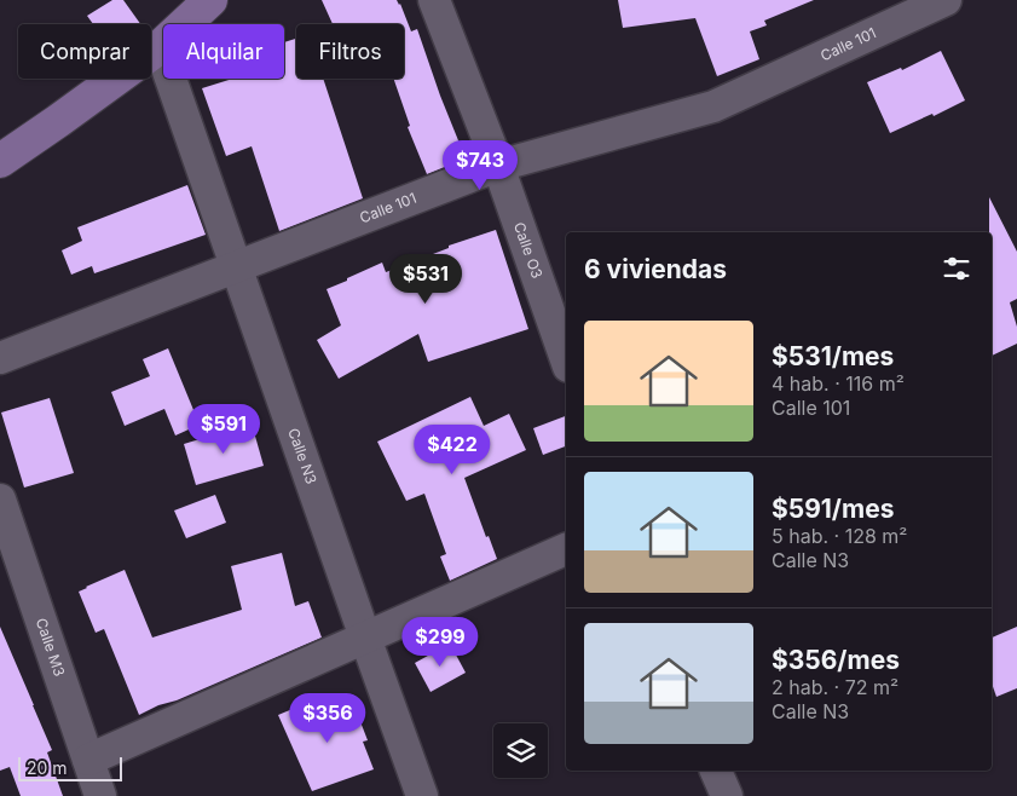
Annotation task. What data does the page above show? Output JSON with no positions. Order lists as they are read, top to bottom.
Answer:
{
  "streets": {
    "street": [
      "Calle 101",
      "Calle O3",
      "Calle N3",
      "Calle M3"
    ]
  },
  "crossings": [
    ["Calle 101", "Calle O3"],
    ["Calle 101", "Calle N3"]
  ],
  "scale_bar": "20 m",
  "page": {
    "chip": ["Comprar", "Alquilar", "Filtros"],
    "price": [
      "$743",
      "$531",
      "$591",
      "$422",
      "$299",
      "$356"
    ],
    "heading": "6 viviendas",
    "list": [
      {
        "name": "$531/mes",
        "note": "4 hab. · 116 m² · Calle 101"
      },
      {
        "name": "$591/mes",
        "note": "5 hab. · 128 m² · Calle N3"
      },
      {
        "name": "$356/mes",
        "note": "2 hab. · 72 m² · Calle N3"
      }
    ],
    "scale": "20 m"
  }
}
